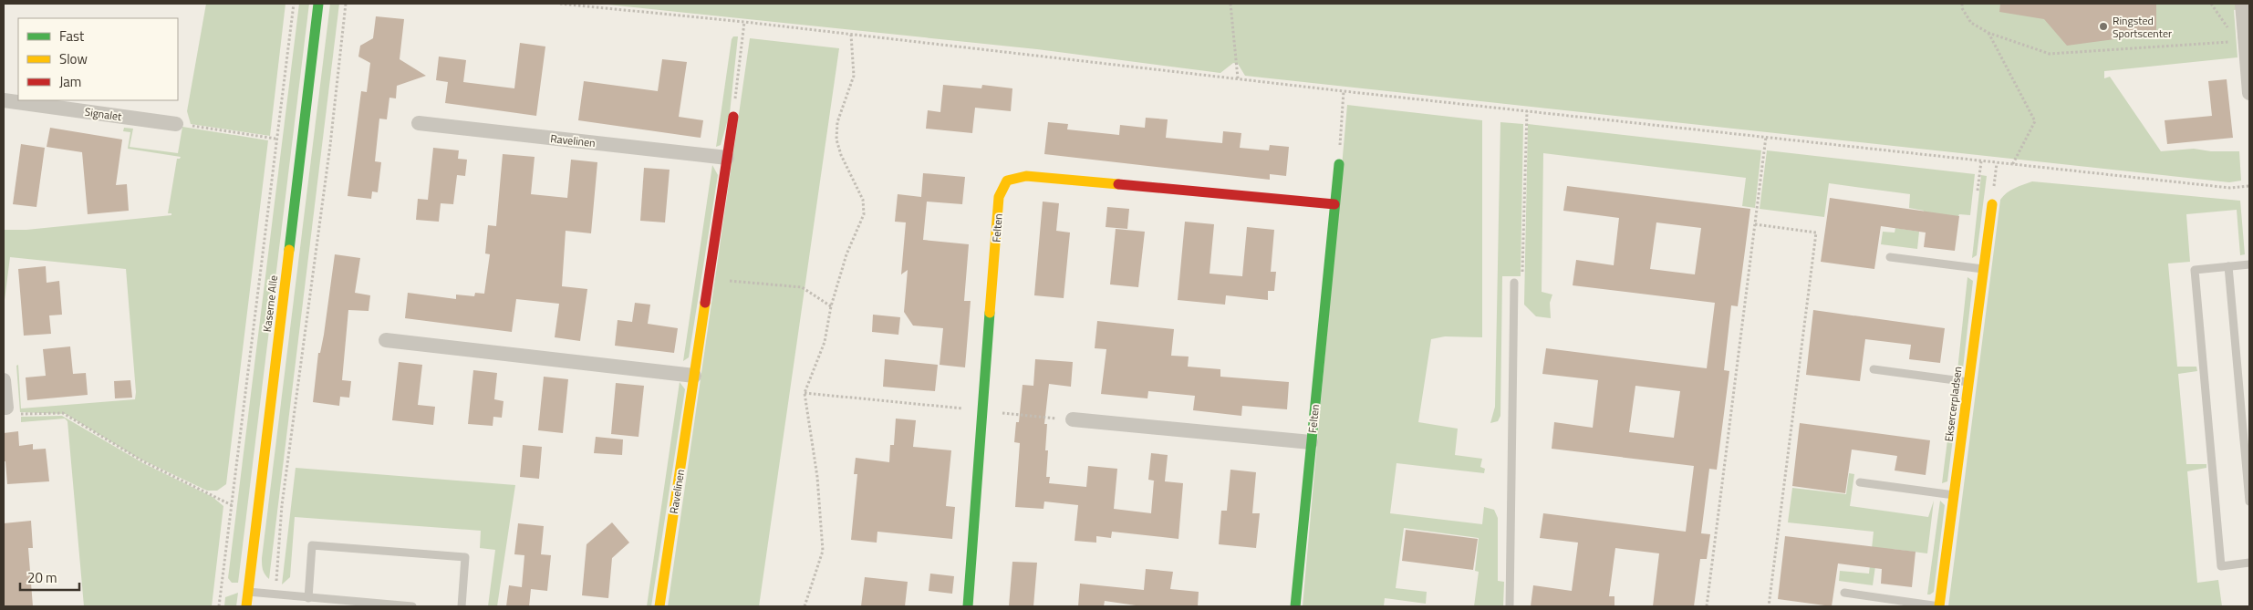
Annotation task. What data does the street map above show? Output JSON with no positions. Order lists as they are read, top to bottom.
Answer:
{
  "streets": {
    "street": [
      "Signalet",
      "Ravelinen",
      "Felten",
      "Kaserne Alle",
      "Eksercerpladsen"
    ]
  },
  "places": ["Ringsted Sportscenter"],
  "legend": ["Fast", "Slow", "Jam"],
  "scale_bar": "20 m"
}
